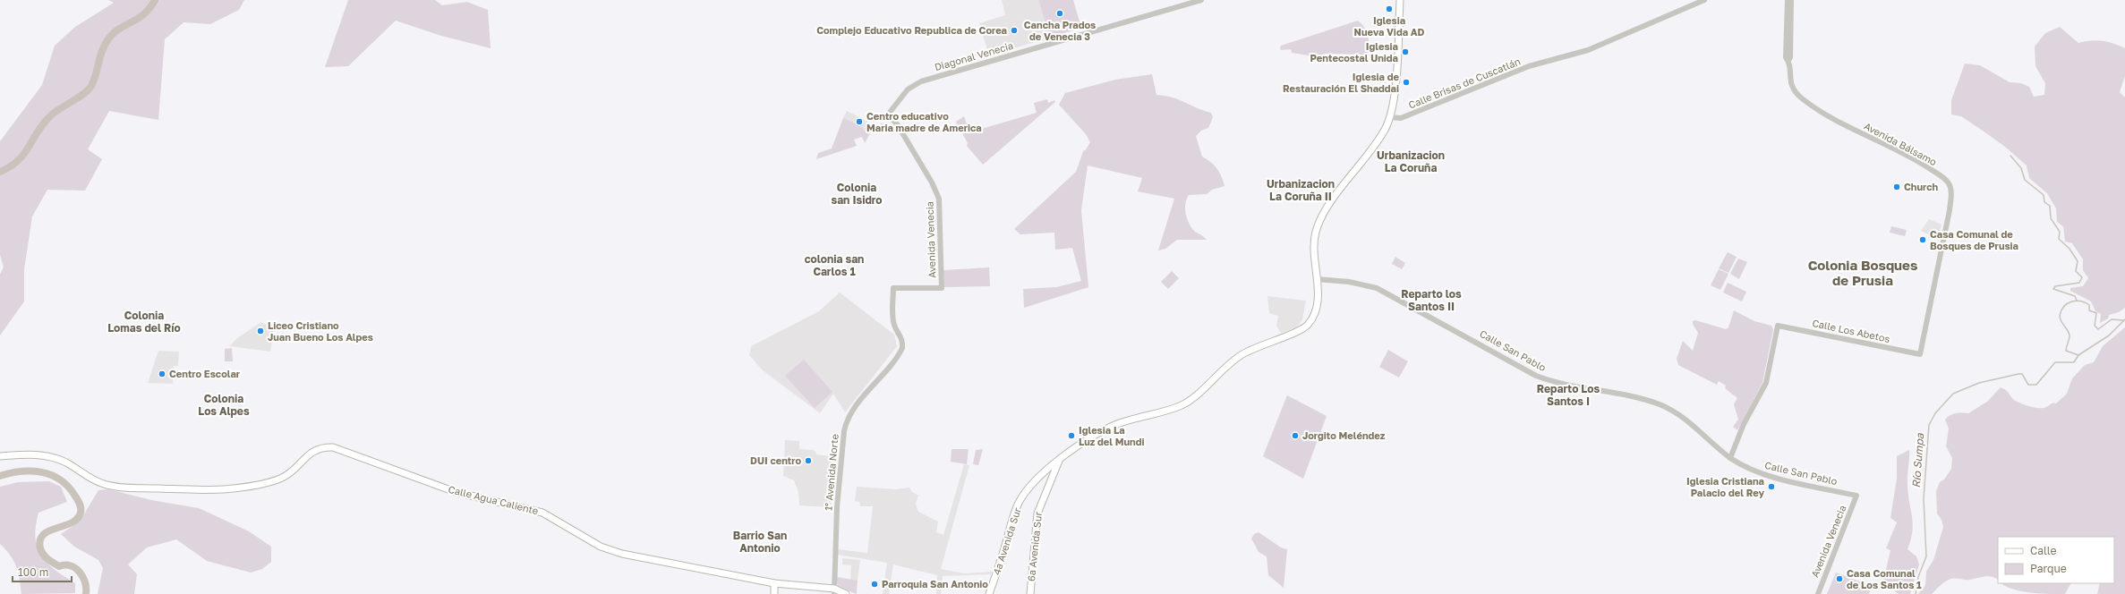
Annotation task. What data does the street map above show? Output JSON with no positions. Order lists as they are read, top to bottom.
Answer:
{
  "streets": {
    "main road": ["Calle Agua Caliente", "4a Avenida Sur", "6a Avenida Sur"],
    "street": [
      "Diagonal Venecia",
      "Calle Brisas de Cuscatlán",
      "Avenida Bálsamo",
      "Avenida Venecia",
      "Calle Los Abetos",
      "Calle San Pablo",
      "1° Avenida Norte"
    ]
  },
  "crossings": [
    ["Diagonal Venecia", "Avenida Venecia"],
    ["Calle Brisas de Cuscatlán", "4a Avenida Sur"],
    ["Avenida Bálsamo", "Calle Los Abetos"],
    ["Avenida Venecia", "Calle San Pablo"],
    ["Avenida Venecia", "1° Avenida Norte"],
    ["Calle Los Abetos", "Calle San Pablo"],
    ["Calle San Pablo", "4a Avenida Sur"],
    ["1° Avenida Norte", "Calle Agua Caliente"],
    ["4a Avenida Sur", "6a Avenida Sur"]
  ],
  "districts": [
    "Urbanizacion La Coruña",
    "Urbanizacion La Coruña II",
    "Colonia san Isidro",
    "colonia san Carlos 1",
    "Colonia Bosques de Prusia",
    "Reparto los Santos II",
    "Colonia Lomas del Río",
    "Reparto Los Santos I",
    "Colonia Los Alpes",
    "Barrio San Antonio"
  ],
  "water": ["Río Sumpa"],
  "places": [
    "Iglesia Nueva Vida AD",
    "Cancha Prados de Venecia 3",
    "Complejo Educativo Republica de Corea",
    "Iglesia Pentecostal Unida",
    "Iglesia de Restauración El Shaddai",
    "Centro educativo Maria madre de America",
    "Church",
    "Casa Comunal de Bosques de Prusia",
    "Liceo Cristiano Juan Bueno Los Alpes",
    "Centro Escolar",
    "Iglesia La Luz del Mundi",
    "Jorgito Meléndez",
    "DUI centro",
    "Iglesia Cristiana Palacio del Rey",
    "Casa Comunal de Los Santos 1",
    "Parroquia San Antonio"
  ],
  "legend": ["Calle", "Parque"],
  "scale_bar": "100 m"
}
